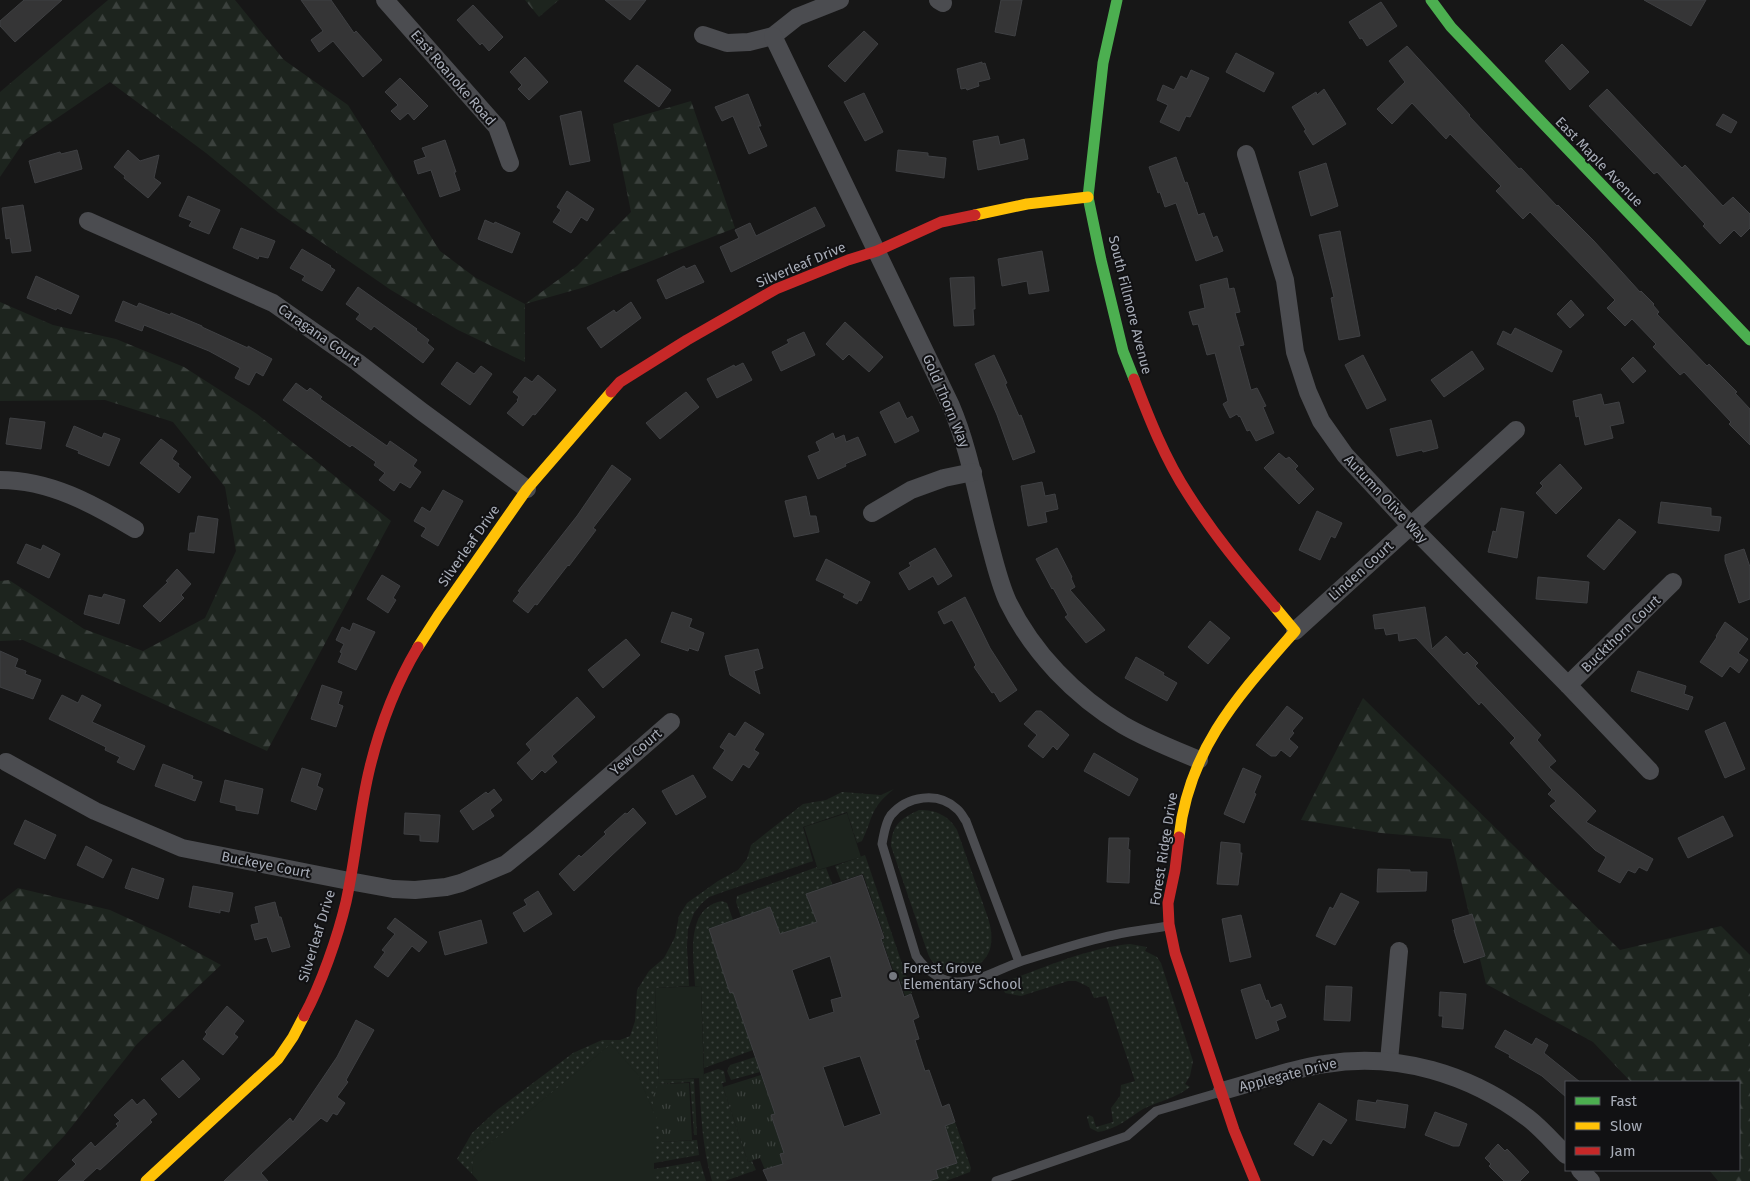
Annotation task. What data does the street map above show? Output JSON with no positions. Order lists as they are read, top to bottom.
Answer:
{
  "streets": {
    "street": [
      "East Roanoke Road",
      "East Maple Avenue",
      "Silverleaf Drive",
      "South Fillmore Avenue",
      "Caragana Court",
      "Gold Thorn Way",
      "Autumn Olive Way",
      "Linden Court",
      "Buckthorn Court",
      "Yew Court",
      "Forest Ridge Drive",
      "Buckeye Court",
      "Applegate Drive"
    ]
  },
  "crossings": [
    ["Silverleaf Drive", "South Fillmore Avenue"],
    ["Silverleaf Drive", "Caragana Court"],
    ["Silverleaf Drive", "Gold Thorn Way"],
    ["Silverleaf Drive", "Buckeye Court"],
    ["South Fillmore Avenue", "Linden Court"],
    ["South Fillmore Avenue", "Forest Ridge Drive"],
    ["Gold Thorn Way", "Forest Ridge Drive"],
    ["Autumn Olive Way", "Linden Court"],
    ["Autumn Olive Way", "Buckthorn Court"],
    ["Linden Court", "Forest Ridge Drive"],
    ["Yew Court", "Buckeye Court"],
    ["Forest Ridge Drive", "Applegate Drive"]
  ],
  "places": ["Forest Grove Elementary School"],
  "legend": ["Fast", "Slow", "Jam"]
}
